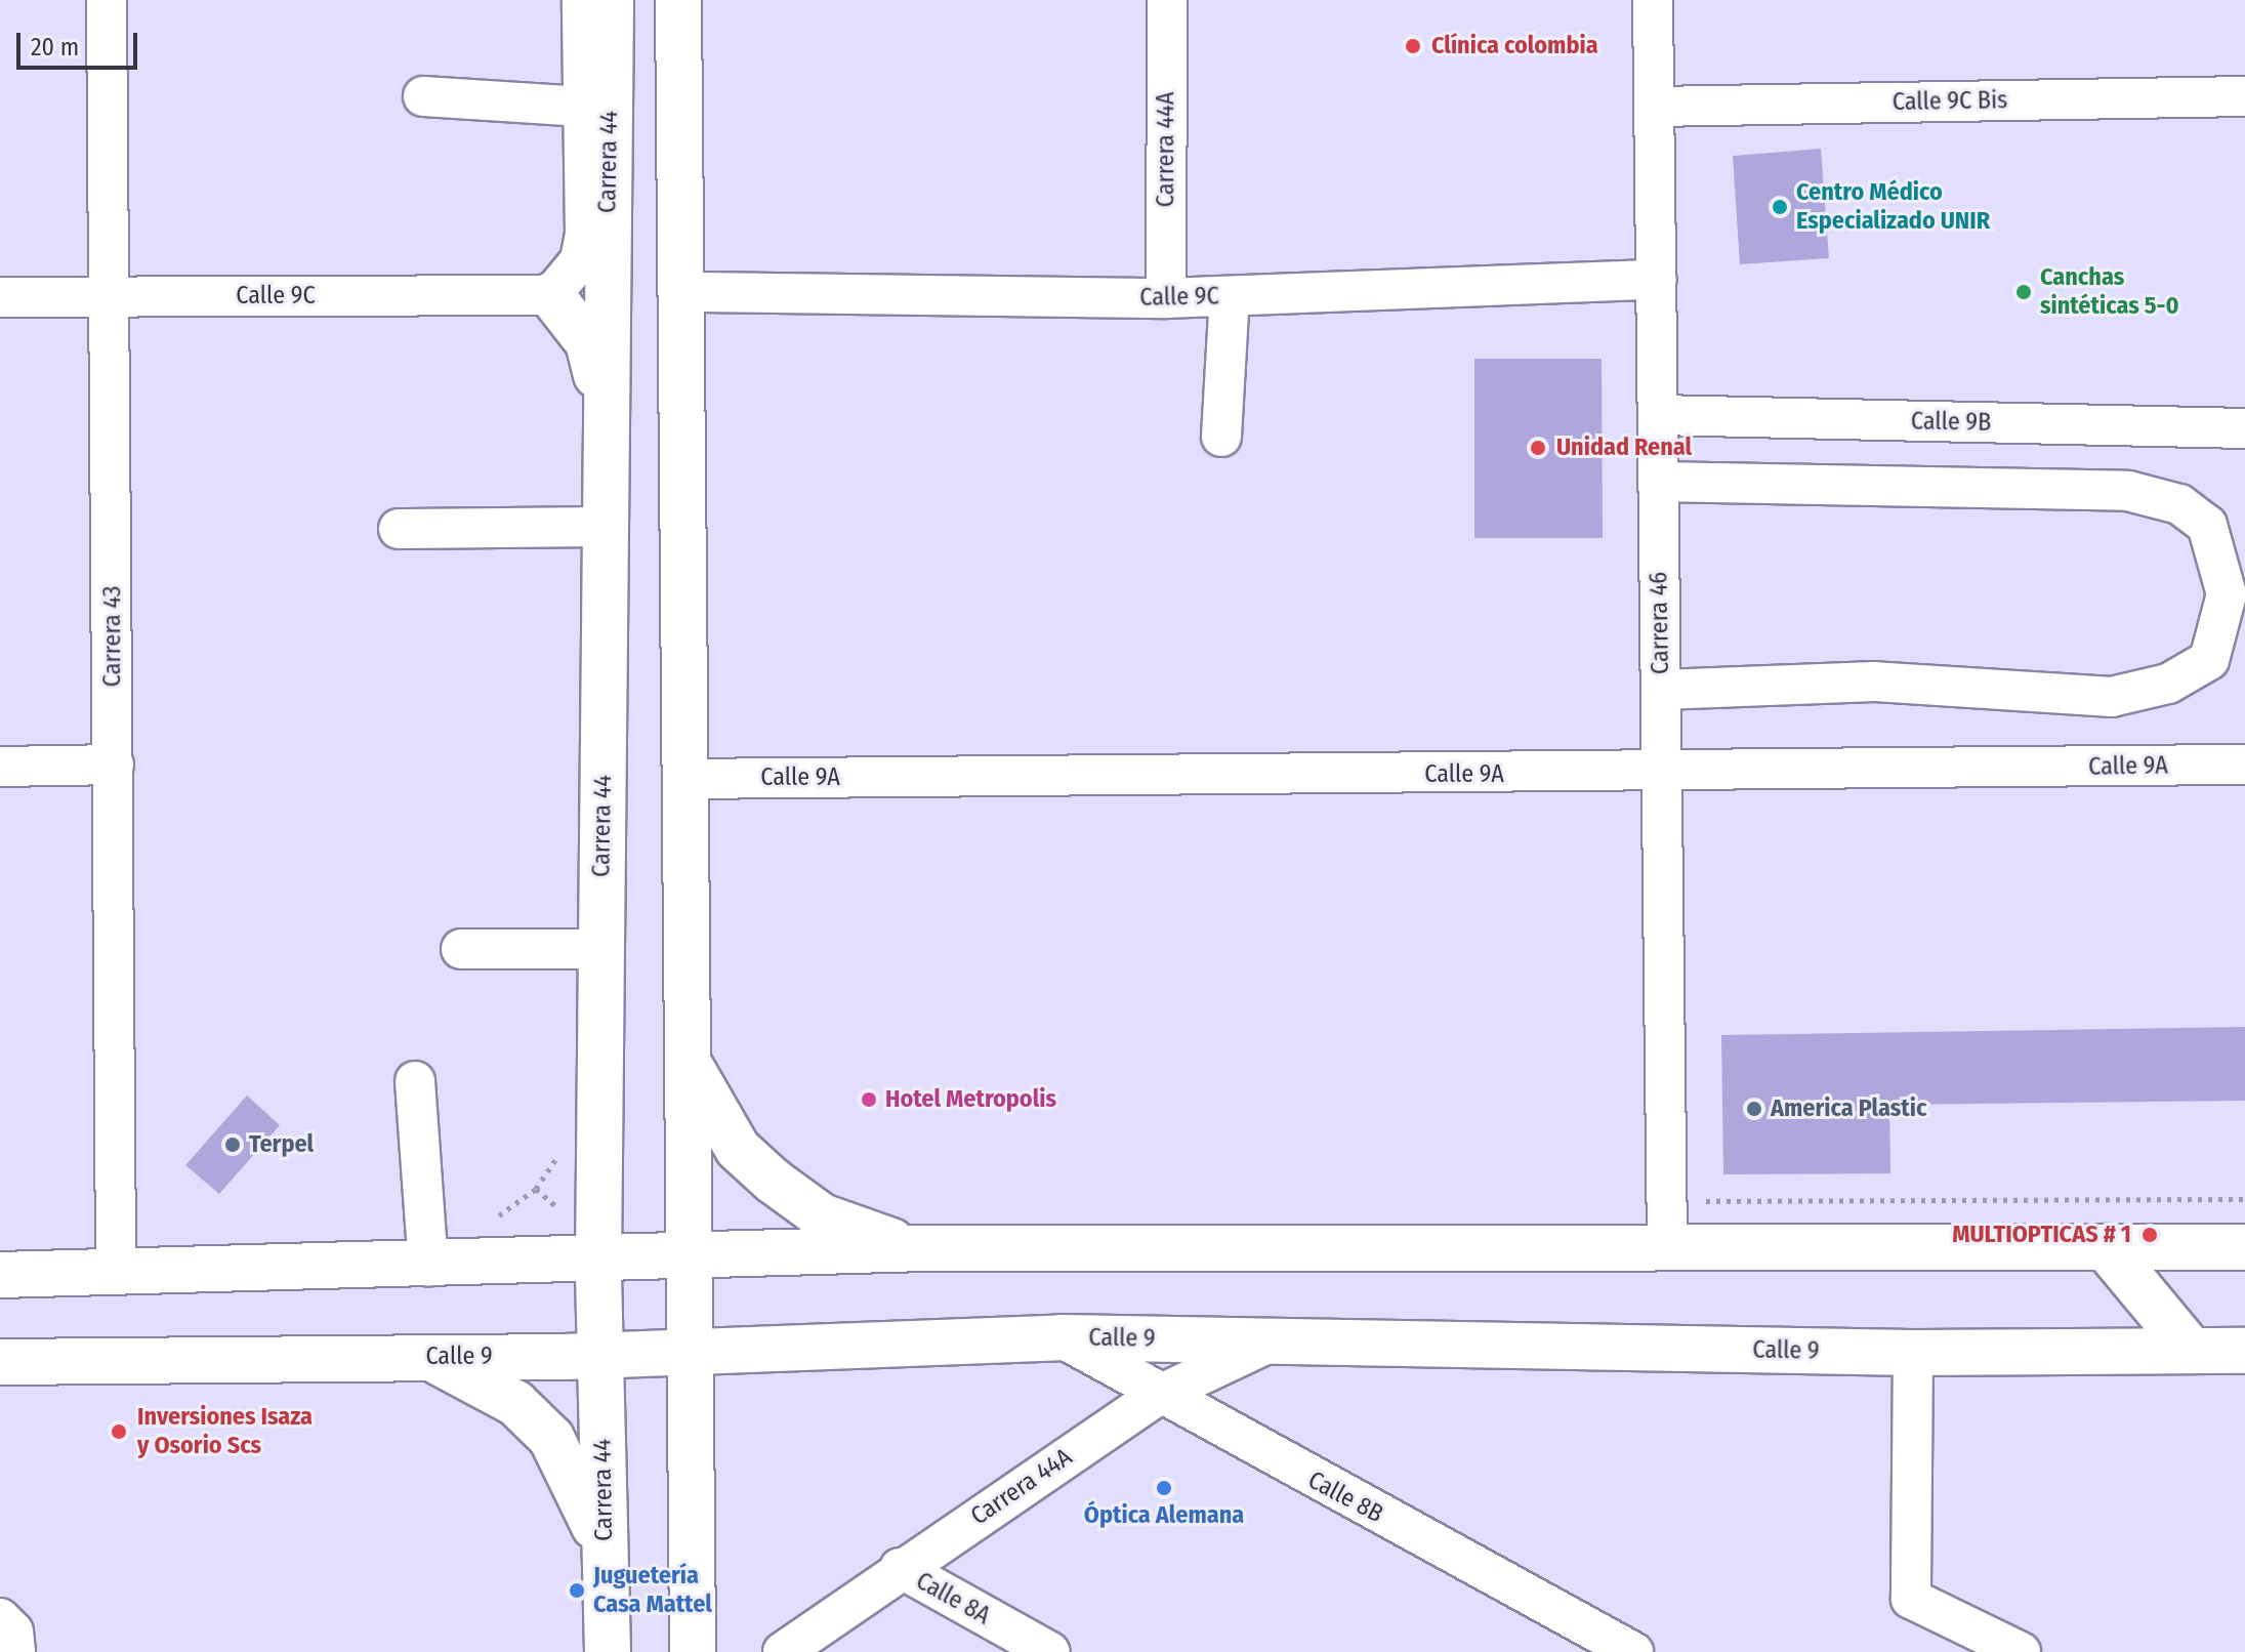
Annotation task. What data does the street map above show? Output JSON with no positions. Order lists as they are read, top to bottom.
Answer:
{
  "streets": {
    "main road": ["Carrera 44", "Calle 9"],
    "street": [
      "Calle 9C Bis",
      "Carrera 44A",
      "Calle 9C",
      "Calle 9B",
      "Carrera 46",
      "Carrera 43",
      "Calle 9A",
      "Calle 8B",
      "Calle 8A"
    ]
  },
  "crossings": [
    ["Calle 9C Bis", "Carrera 46"],
    ["Carrera 44A", "Calle 9C"],
    ["Carrera 44A", "Calle 9"],
    ["Carrera 44A", "Calle 8B"],
    ["Carrera 44A", "Calle 8A"],
    ["Carrera 44", "Calle 9C"],
    ["Carrera 44", "Calle 9"],
    ["Calle 9C", "Carrera 46"],
    ["Calle 9C", "Carrera 43"],
    ["Calle 9B", "Carrera 46"],
    ["Carrera 46", "Calle 9A"],
    ["Calle 9", "Calle 8B"]
  ],
  "places": [
    "Clínica colombia",
    "Centro Médico Especializado UNIR",
    "Canchas sintéticas 5-0",
    "Unidad Renal",
    "Hotel Metropolis",
    "America Plastic",
    "Terpel",
    "MULTIOPTICAS # 1",
    "Inversiones Isaza y Osorio Scs",
    "Óptica Alemana",
    "Juguetería Casa Mattel"
  ],
  "scale_bar": "20 m"
}
